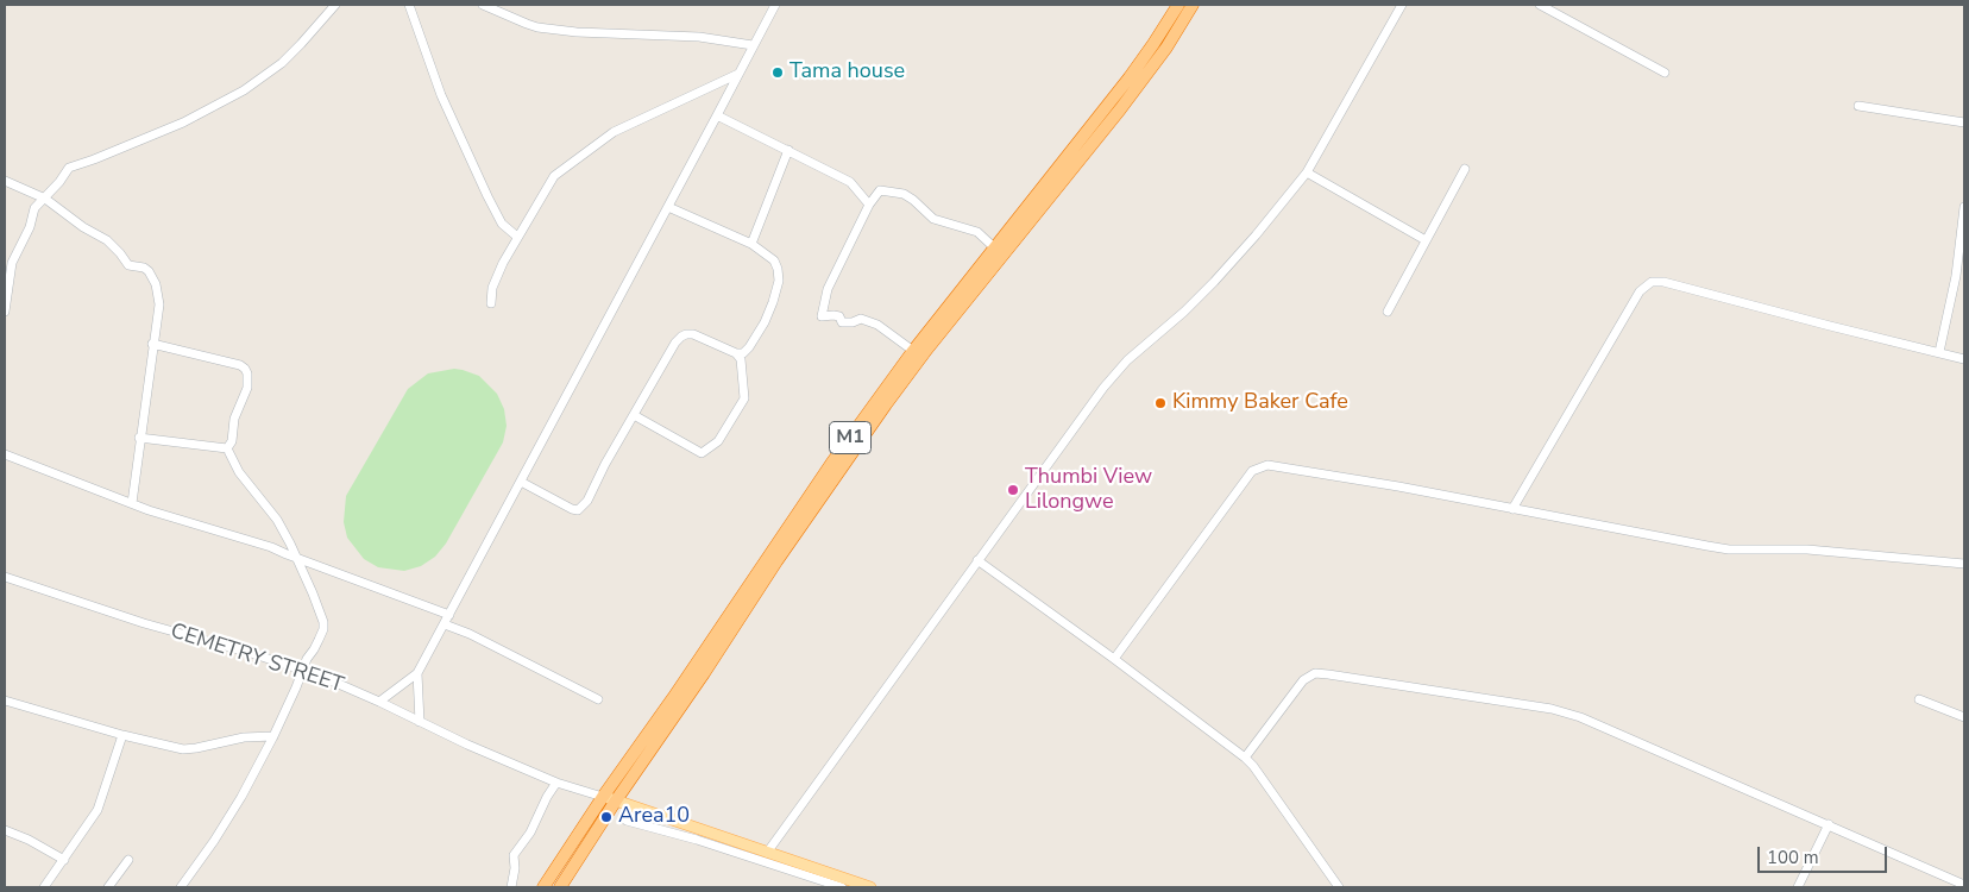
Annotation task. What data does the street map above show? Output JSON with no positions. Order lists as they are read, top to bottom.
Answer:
{
  "streets": {
    "highway": ["M1"],
    "street": ["CEMETRY STREET"]
  },
  "crossings": [
    ["M1", "CEMETRY STREET"]
  ],
  "places": [
    "Tama house",
    "Kimmy Baker Cafe",
    "Thumbi View Lilongwe",
    "Area10"
  ],
  "scale_bar": "100 m"
}
